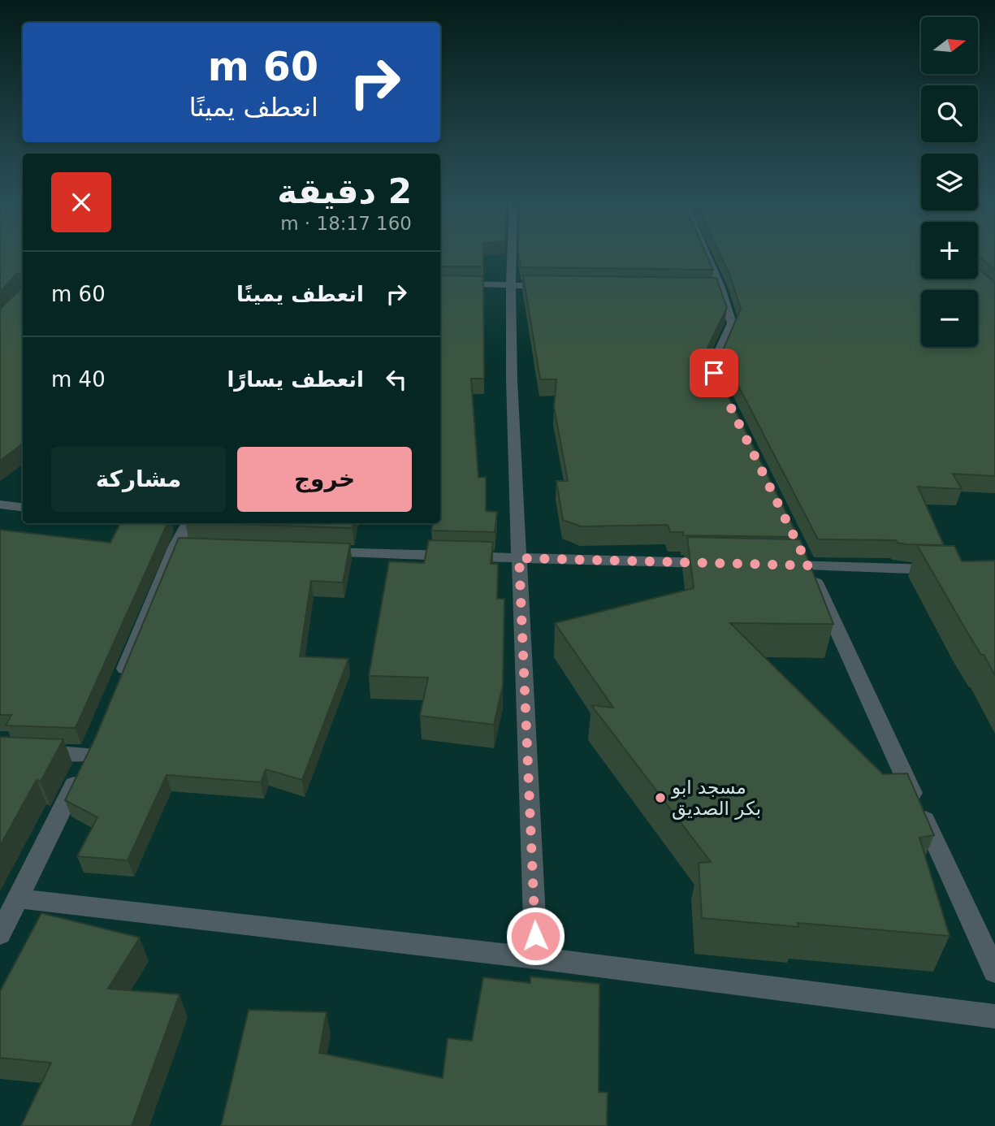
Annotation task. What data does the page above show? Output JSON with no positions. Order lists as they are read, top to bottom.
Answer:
{
  "places": ["مسجد ابو بكر الصديق"],
  "north": "right",
  "page": {
    "map_buttons": ["+", "−"],
    "turn": ["60 m", "انعطف يمينًا"],
    "heading": ["2 دقيقة", "160 m · 18:17"],
    "list": [
      {
        "name": "انعطف يمينًا",
        "value": "60 m"
      },
      {
        "name": "انعطف يسارًا",
        "value": "40 m"
      }
    ],
    "buttons": ["خروج", "مشاركة"]
  }
}
